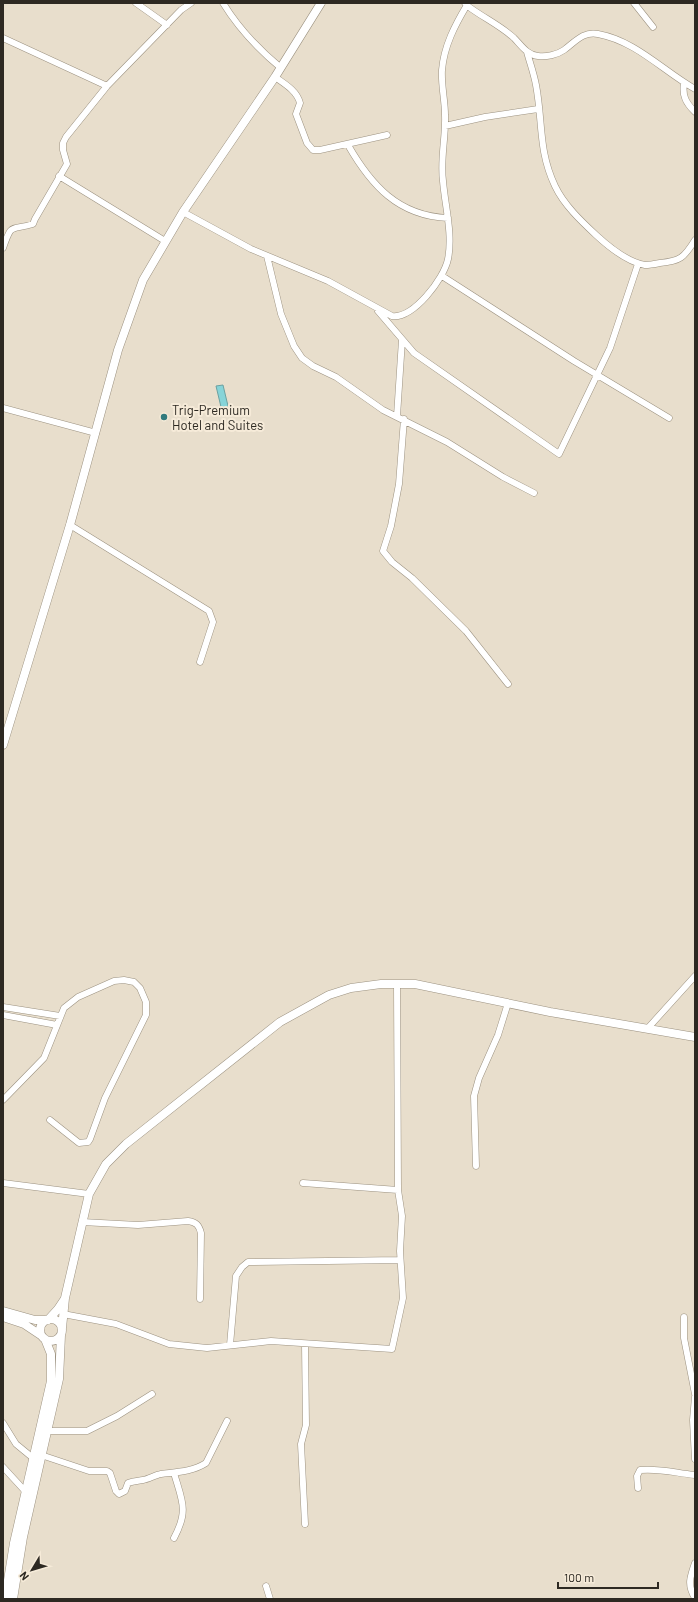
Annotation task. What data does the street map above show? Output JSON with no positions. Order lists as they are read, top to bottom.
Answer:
{
  "places": ["Trig-Premium Hotel and Suites"],
  "scale_bar": "100 m",
  "north": "bottom left"
}
